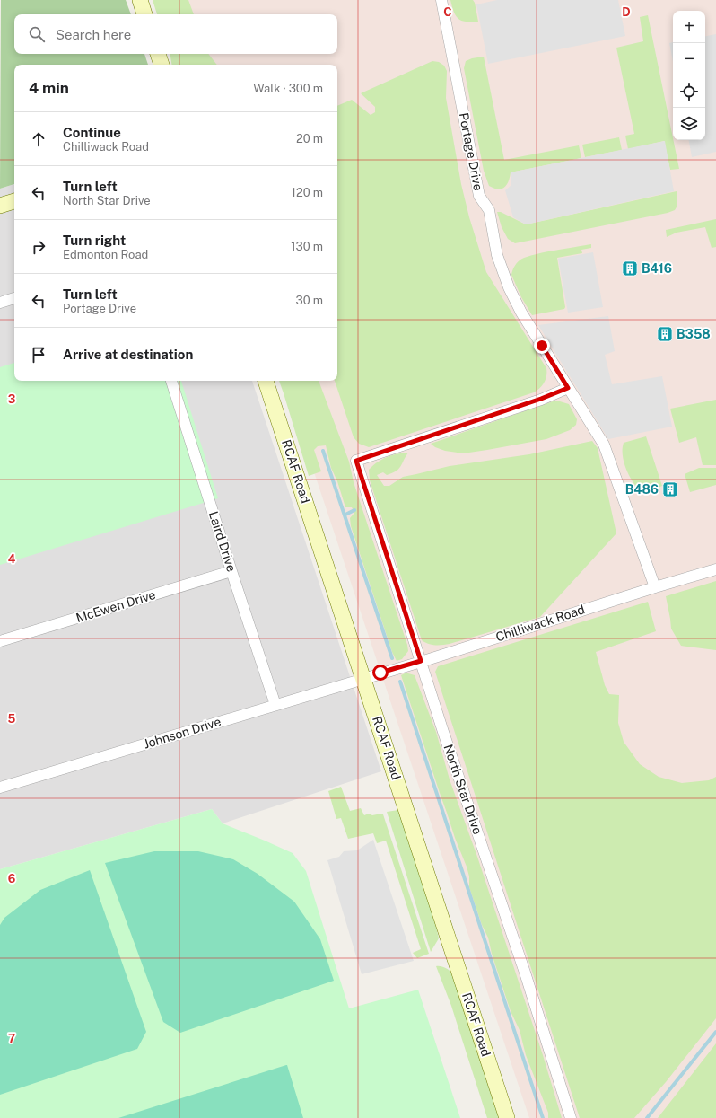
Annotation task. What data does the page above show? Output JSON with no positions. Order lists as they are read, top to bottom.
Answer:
{
  "streets": {
    "main road": ["RCAF Road"],
    "street": [
      "Portage Drive",
      "Laird Drive",
      "McEwen Drive",
      "Chilliwack Road",
      "Johnson Drive",
      "North Star Drive"
    ]
  },
  "crossings": [
    ["Portage Drive", "Chilliwack Road"],
    ["Portage Drive", "North Star Drive"],
    ["RCAF Road", "Chilliwack Road"],
    ["RCAF Road", "Johnson Drive"],
    ["Laird Drive", "McEwen Drive"],
    ["Laird Drive", "Johnson Drive"],
    ["Chilliwack Road", "Johnson Drive"],
    ["Chilliwack Road", "North Star Drive"]
  ],
  "places": {
    "building": ["B416", "B358", "B486"]
  },
  "page": {
    "map_buttons": ["+", "−"],
    "search": "Search here",
    "heading": ["4 min", "Walk · 300 m"],
    "list": [
      ["Continue", "Chilliwack Road", "20 m"],
      ["Turn left", "North Star Drive", "120 m"],
      ["Turn right", "Edmonton Road", "130 m"],
      ["Turn left", "Portage Drive", "30 m"],
      "Arrive at destination"
    ]
  },
  "grid": {
    "columns": ["C", "D"],
    "rows": [
      "3",
      "4",
      "5",
      "6",
      "7"
    ]
  }
}
